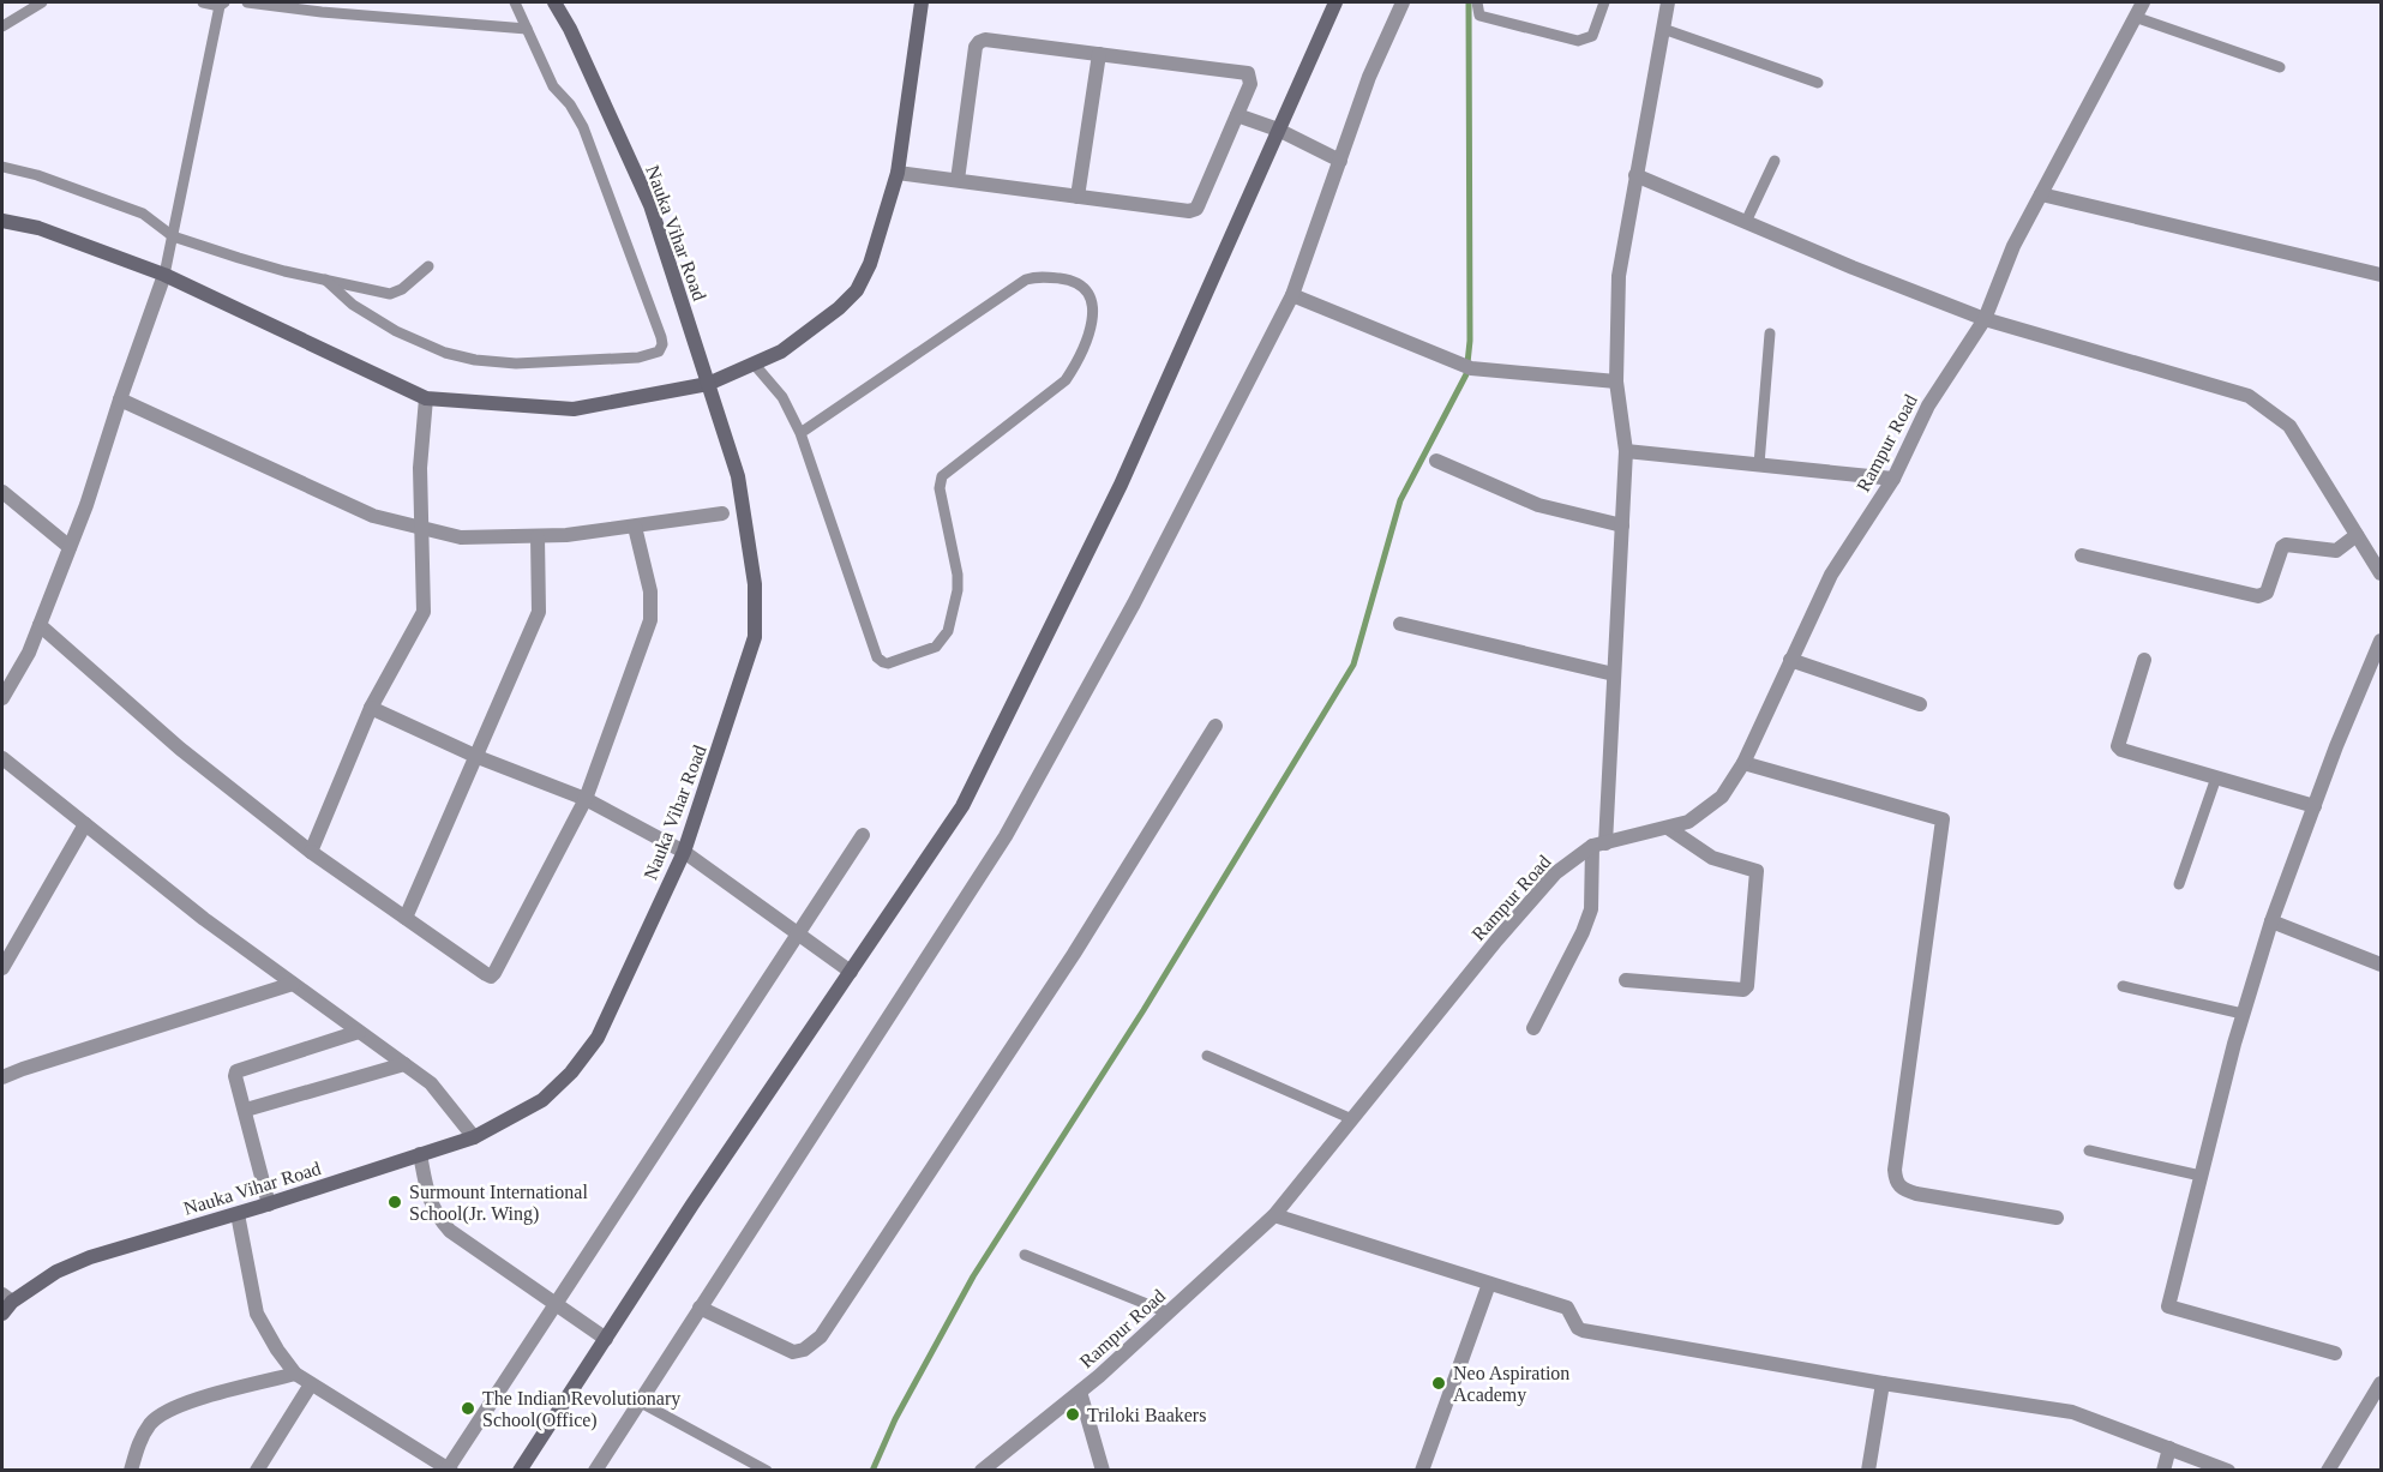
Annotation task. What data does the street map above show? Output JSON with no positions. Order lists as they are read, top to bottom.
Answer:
{
  "streets": {
    "street": ["Nauka Vihar Road", "Rampur Road"]
  },
  "places": [
    "Surmount International School(Jr. Wing)",
    "Neo Aspiration Academy",
    "The Indian Revolutionary School(Office)",
    "Triloki Baakers"
  ]
}
